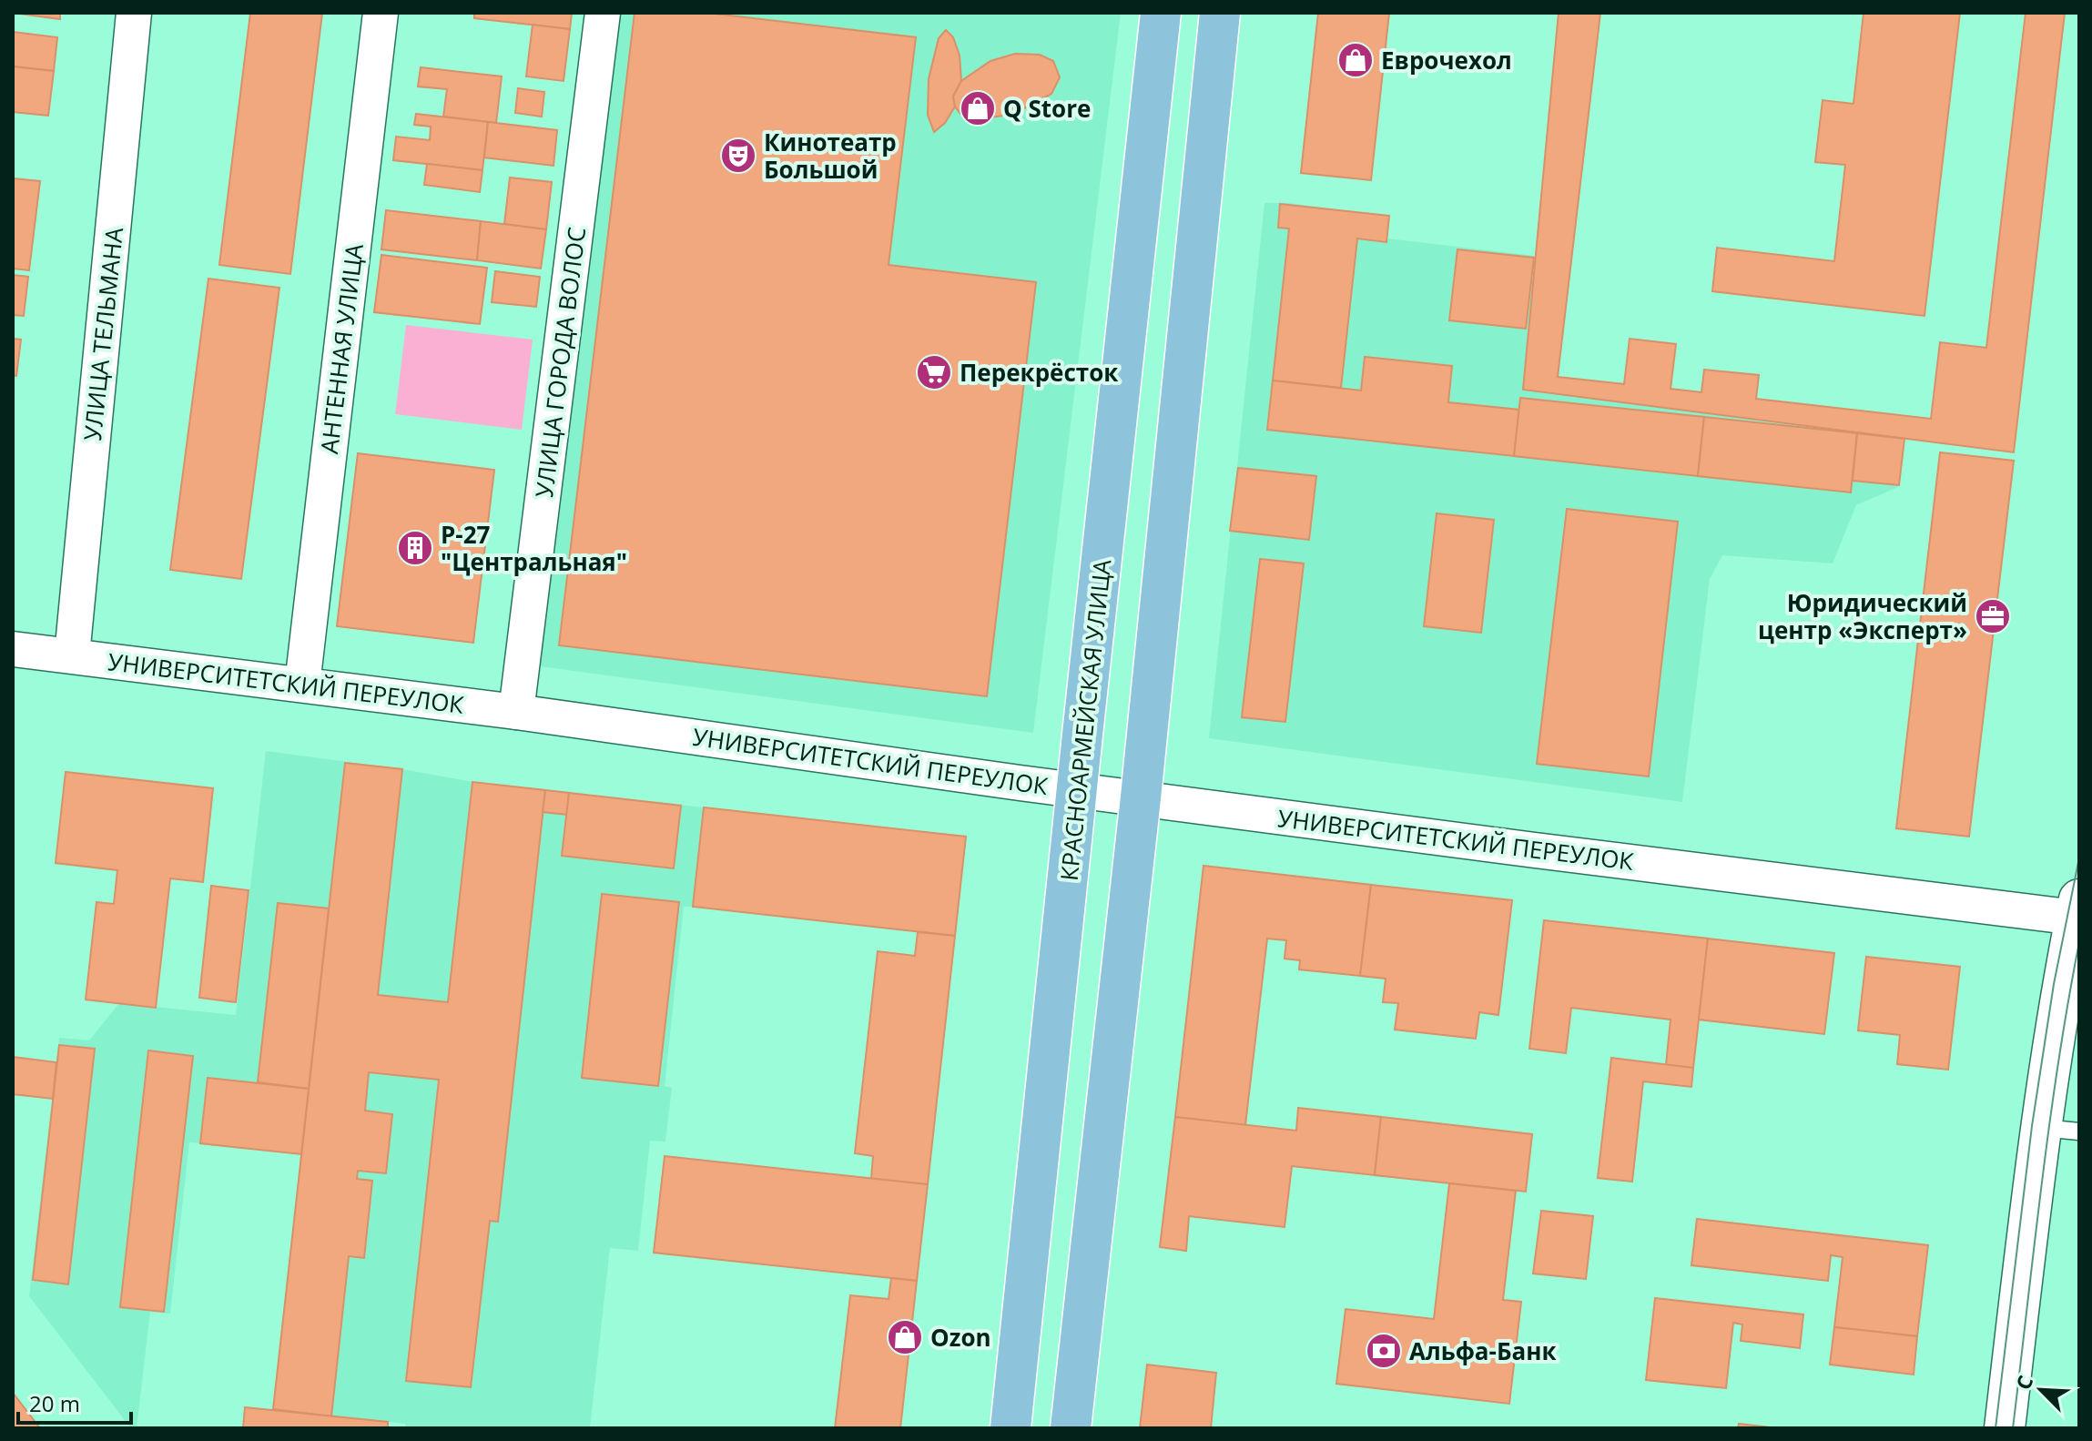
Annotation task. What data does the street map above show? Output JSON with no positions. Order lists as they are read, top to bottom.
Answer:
{
  "streets": {
    "main road": ["КРАСНОАРМЕЙСКАЯ УЛИЦА"],
    "street": [
      "УЛИЦА ТЕЛЬМАНА",
      "АНТЕННАЯ УЛИЦА",
      "УЛИЦА ГОРОДА ВОЛОС",
      "УНИВЕРСИТЕТСКИЙ ПЕРЕУЛОК"
    ]
  },
  "crossings": [
    ["УЛИЦА ТЕЛЬМАНА", "УНИВЕРСИТЕТСКИЙ ПЕРЕУЛОК"],
    ["АНТЕННАЯ УЛИЦА", "УНИВЕРСИТЕТСКИЙ ПЕРЕУЛОК"],
    ["УЛИЦА ГОРОДА ВОЛОС", "УНИВЕРСИТЕТСКИЙ ПЕРЕУЛОК"],
    ["УНИВЕРСИТЕТСКИЙ ПЕРЕУЛОК", "КРАСНОАРМЕЙСКАЯ УЛИЦА"]
  ],
  "places": {
    "shop": ["Еврочехол", "Q Store", "Ozon"],
    "theatre": ["Кинотеатр Большой"],
    "supermarket": ["Перекрёсток"],
    "building": ["Р-27 \"Центральная\""],
    "office": ["Юридический центр «Эксперт»"],
    "bank": ["Альфа-Банк"]
  },
  "scale_bar": "20 m",
  "north": "top left"
}
